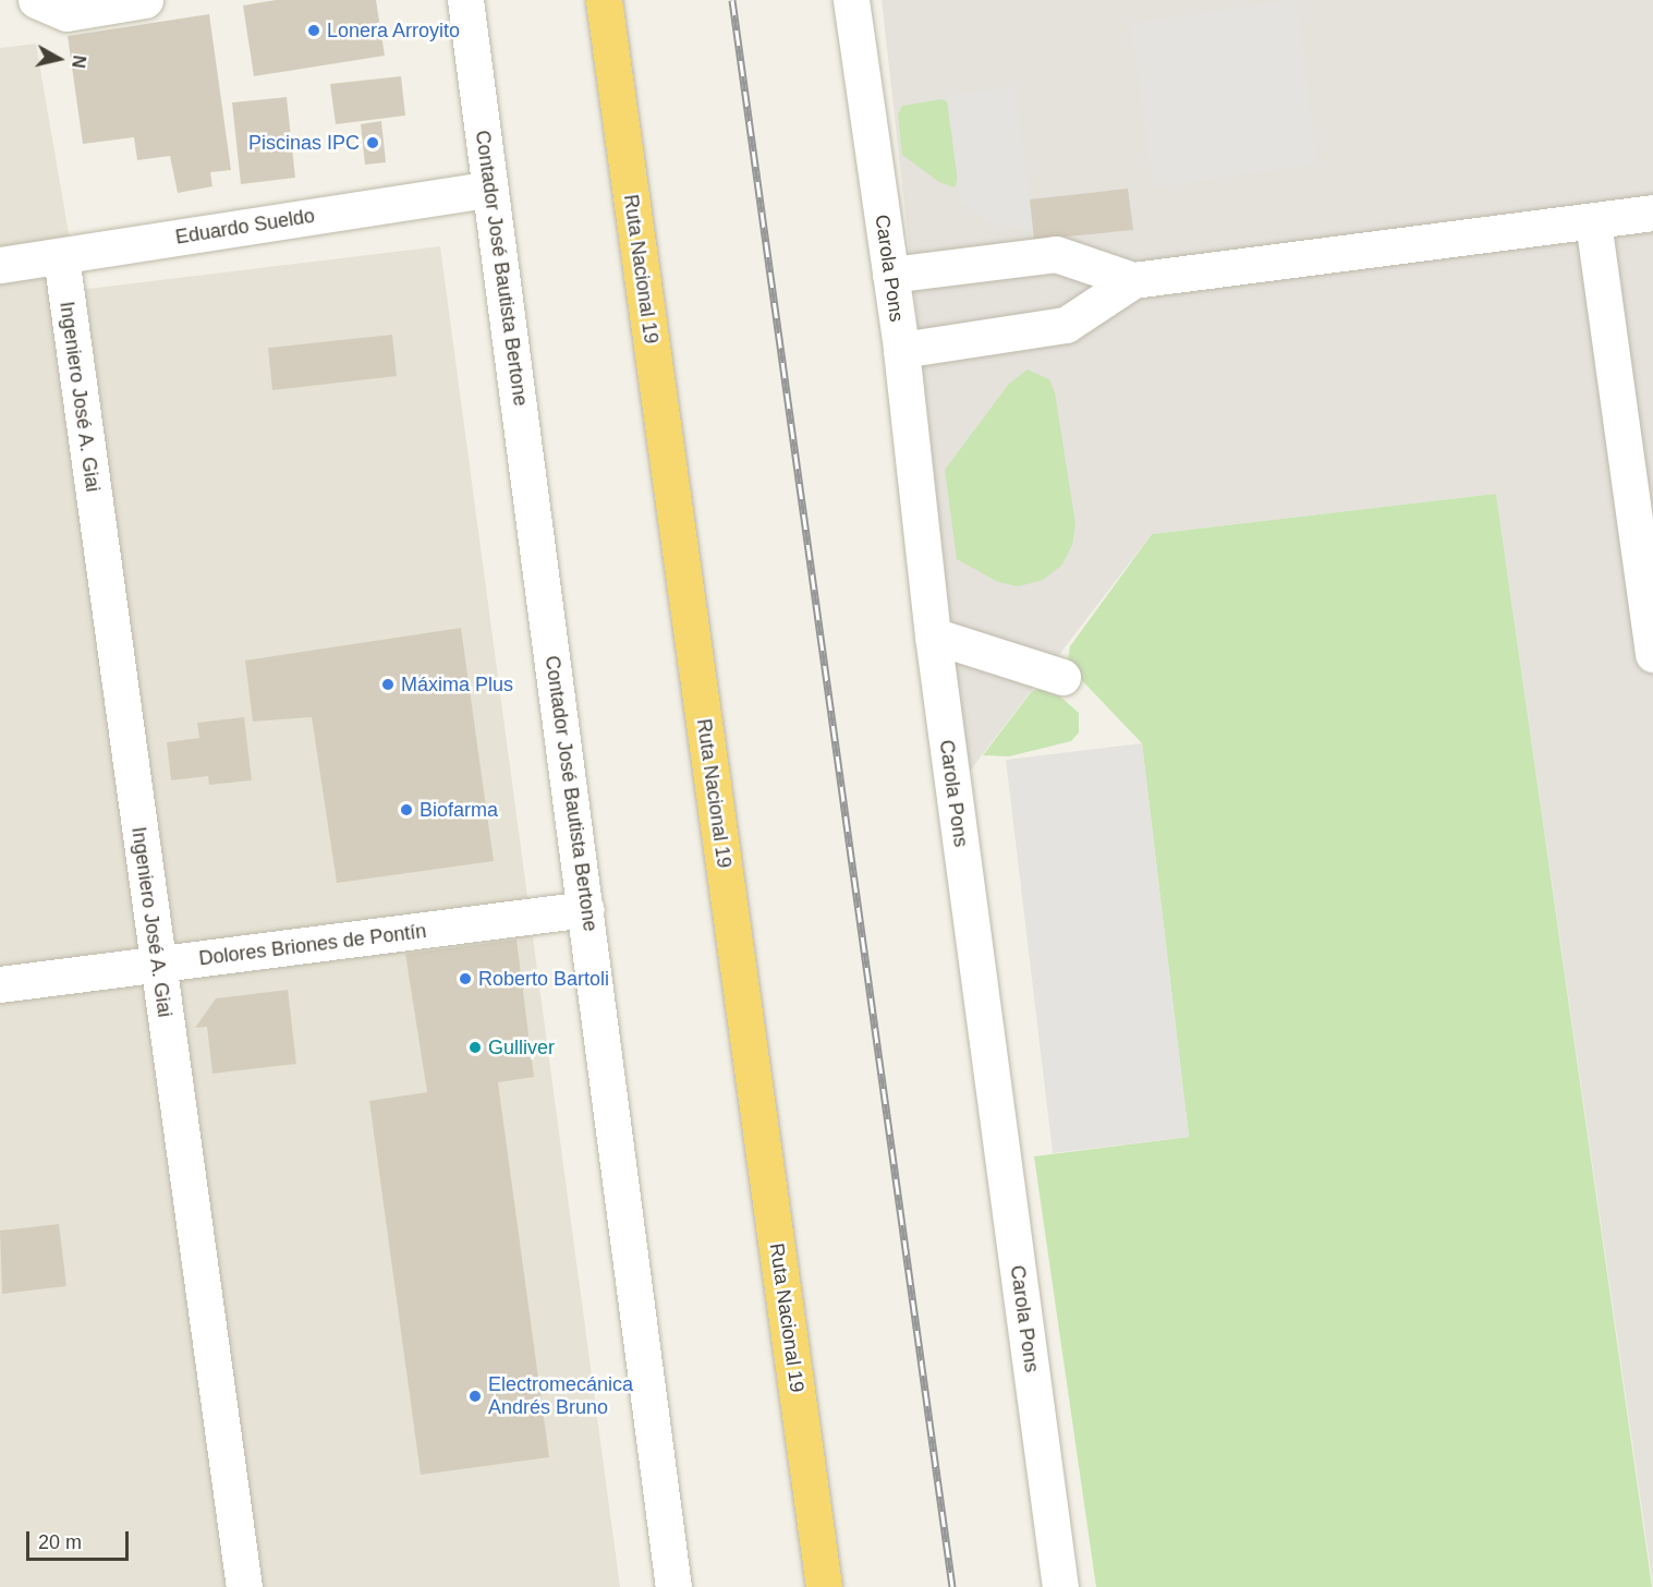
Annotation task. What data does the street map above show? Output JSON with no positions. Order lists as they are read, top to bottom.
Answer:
{
  "streets": {
    "highway": ["Ruta Nacional 19"],
    "street": [
      "Eduardo Sueldo",
      "Contador José Bautista Bertone",
      "Carola Pons",
      "Ingeniero José A. Giai",
      "Dolores Briones de Pontín"
    ]
  },
  "crossings": [
    ["Eduardo Sueldo", "Contador José Bautista Bertone"],
    ["Eduardo Sueldo", "Ingeniero José A. Giai"],
    ["Contador José Bautista Bertone", "Dolores Briones de Pontín"],
    ["Ingeniero José A. Giai", "Dolores Briones de Pontín"]
  ],
  "places": [
    "Lonera Arroyito",
    "Piscinas IPC",
    "Máxima Plus",
    "Biofarma",
    "Roberto Bartoli",
    "Gulliver",
    "Electromecánica Andrés Bruno"
  ],
  "scale_bar": "20 m",
  "north": "right"
}
